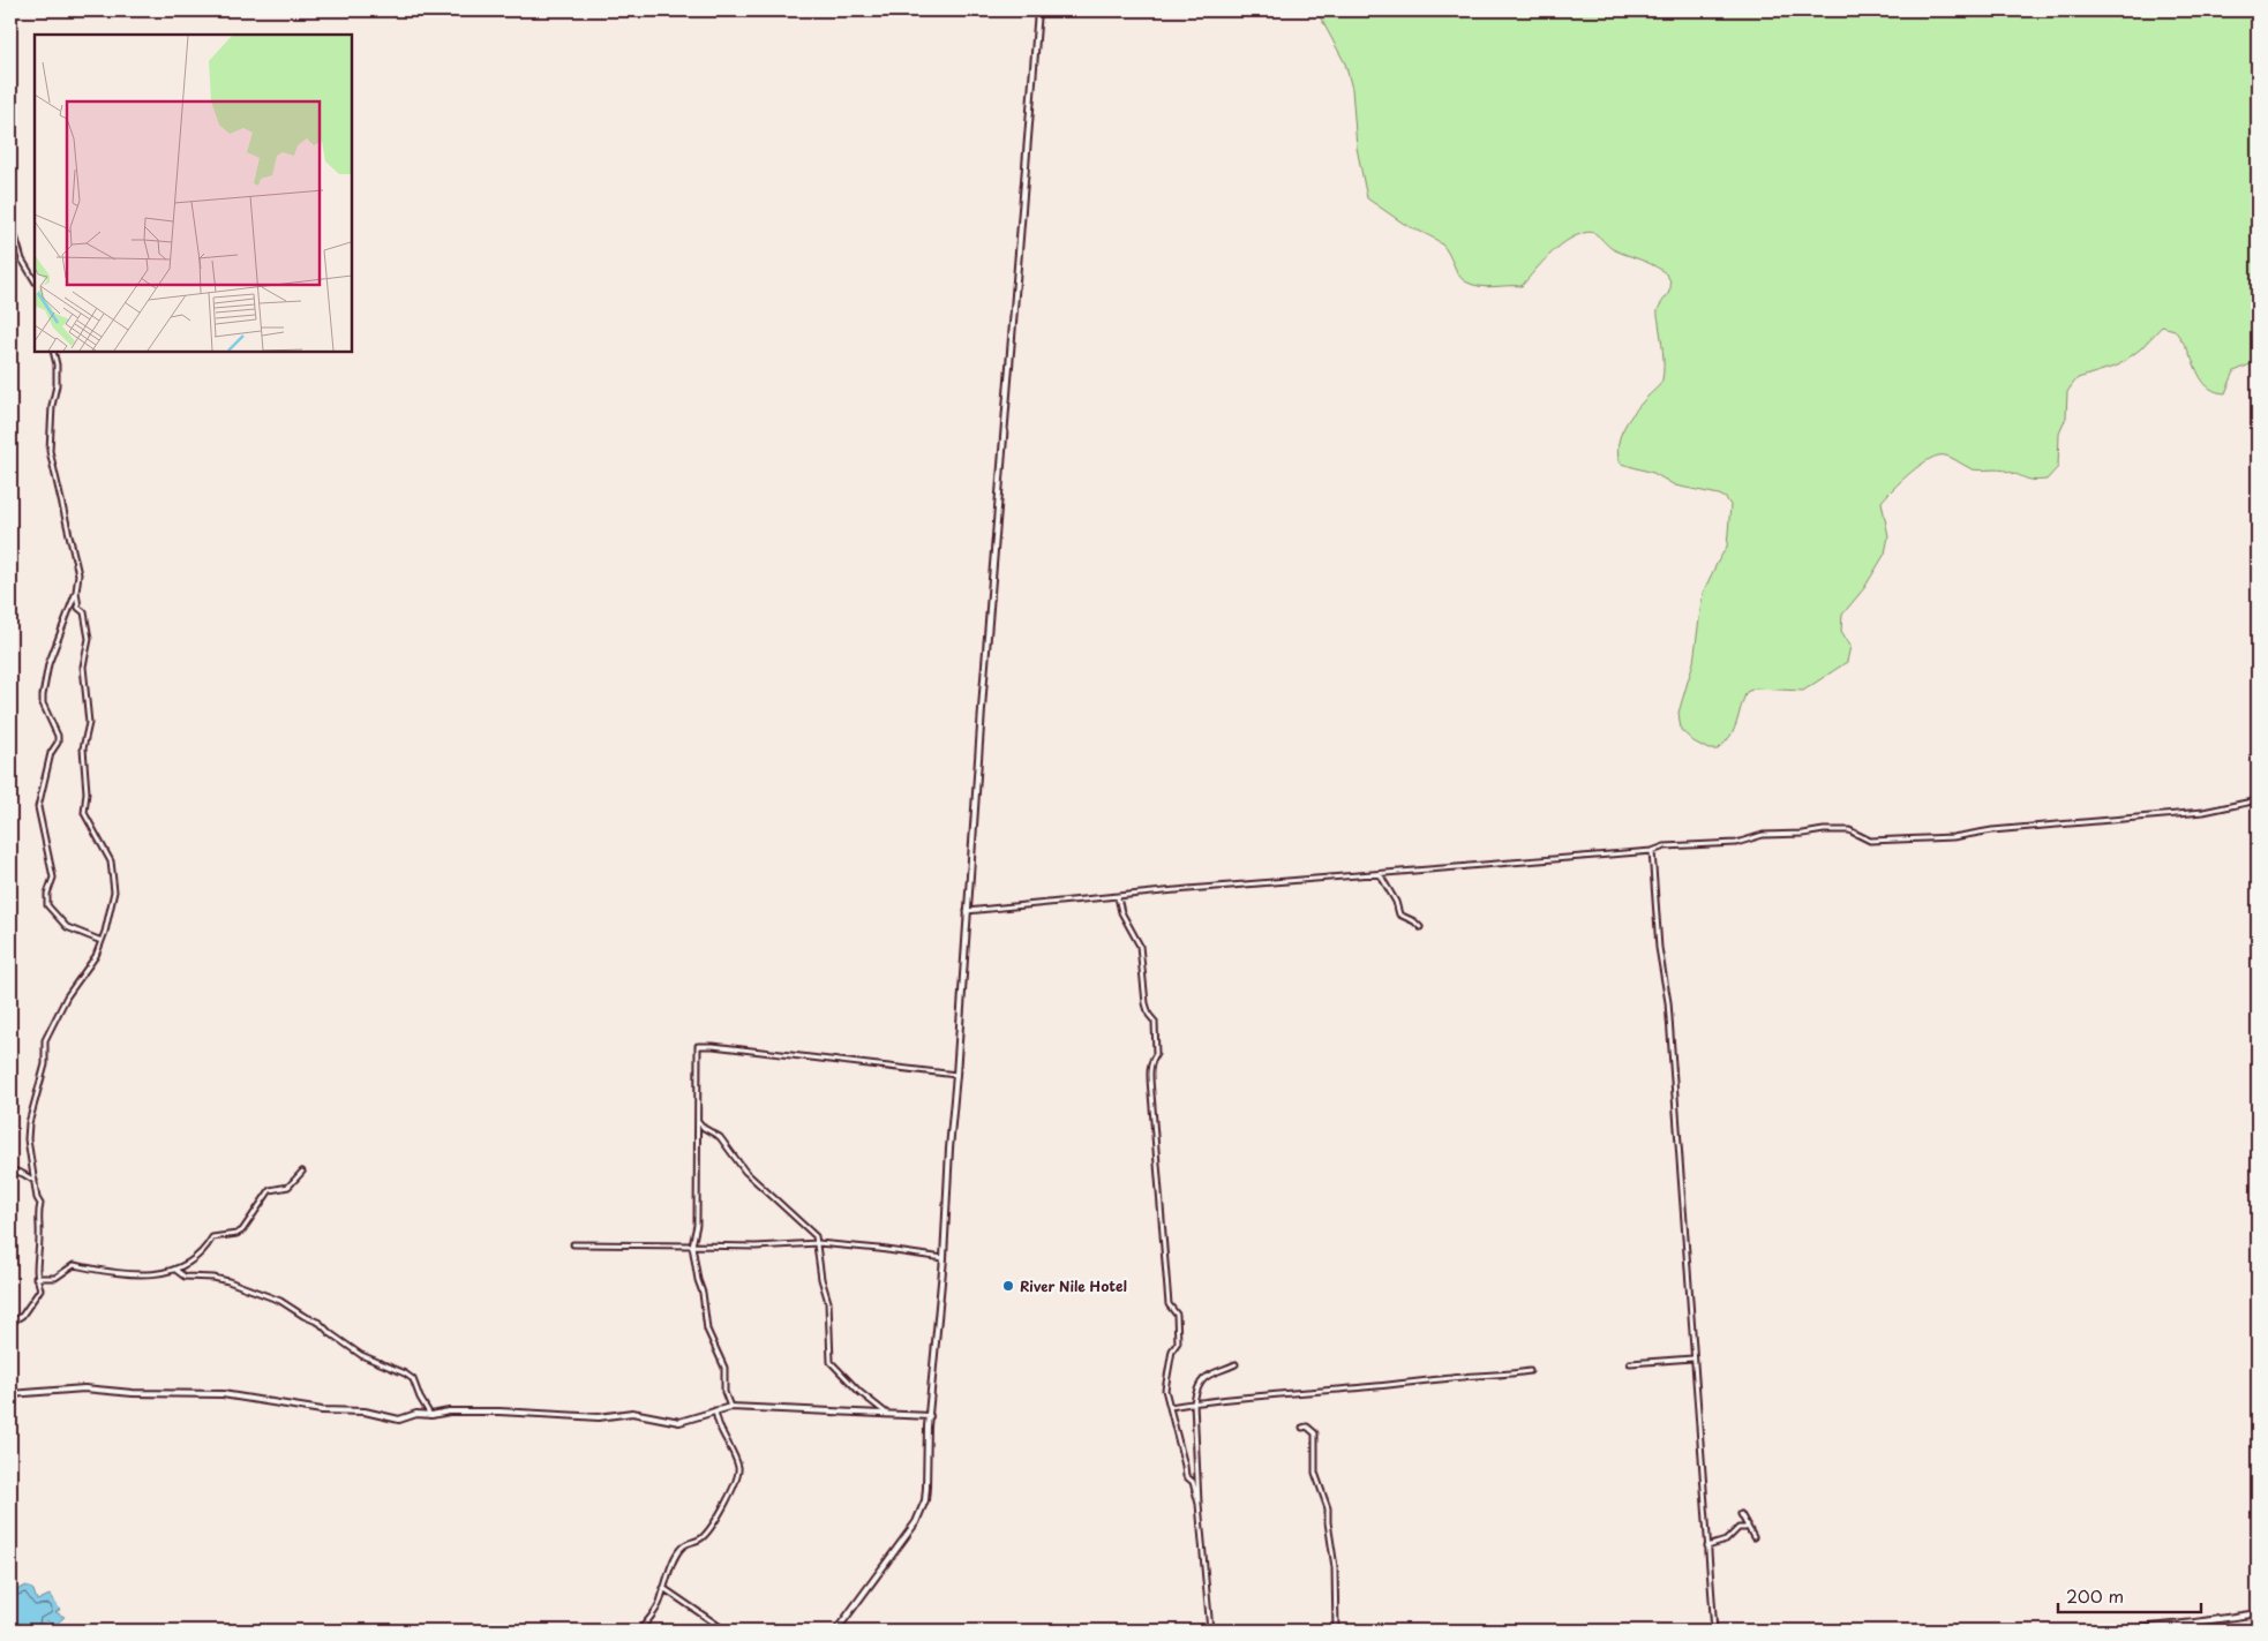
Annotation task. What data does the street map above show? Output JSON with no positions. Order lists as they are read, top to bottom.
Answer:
{
  "places": ["River Nile Hotel"],
  "scale_bar": "200 m"
}
